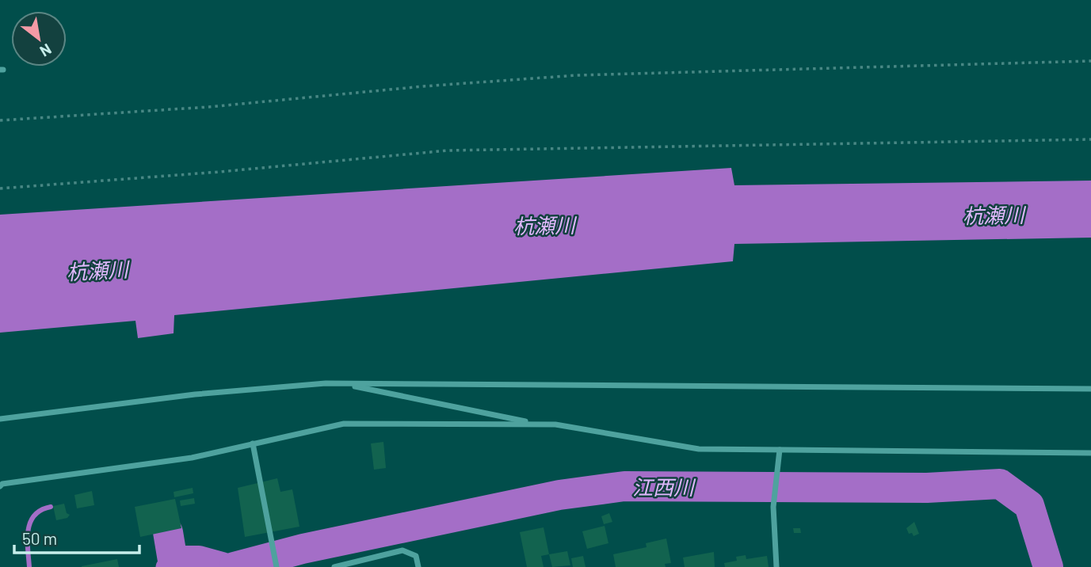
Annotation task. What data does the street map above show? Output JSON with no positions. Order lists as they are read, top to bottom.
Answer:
{
  "water": ["杭瀬川", "江西川"],
  "scale_bar": "50 m",
  "north": "bottom right"
}
